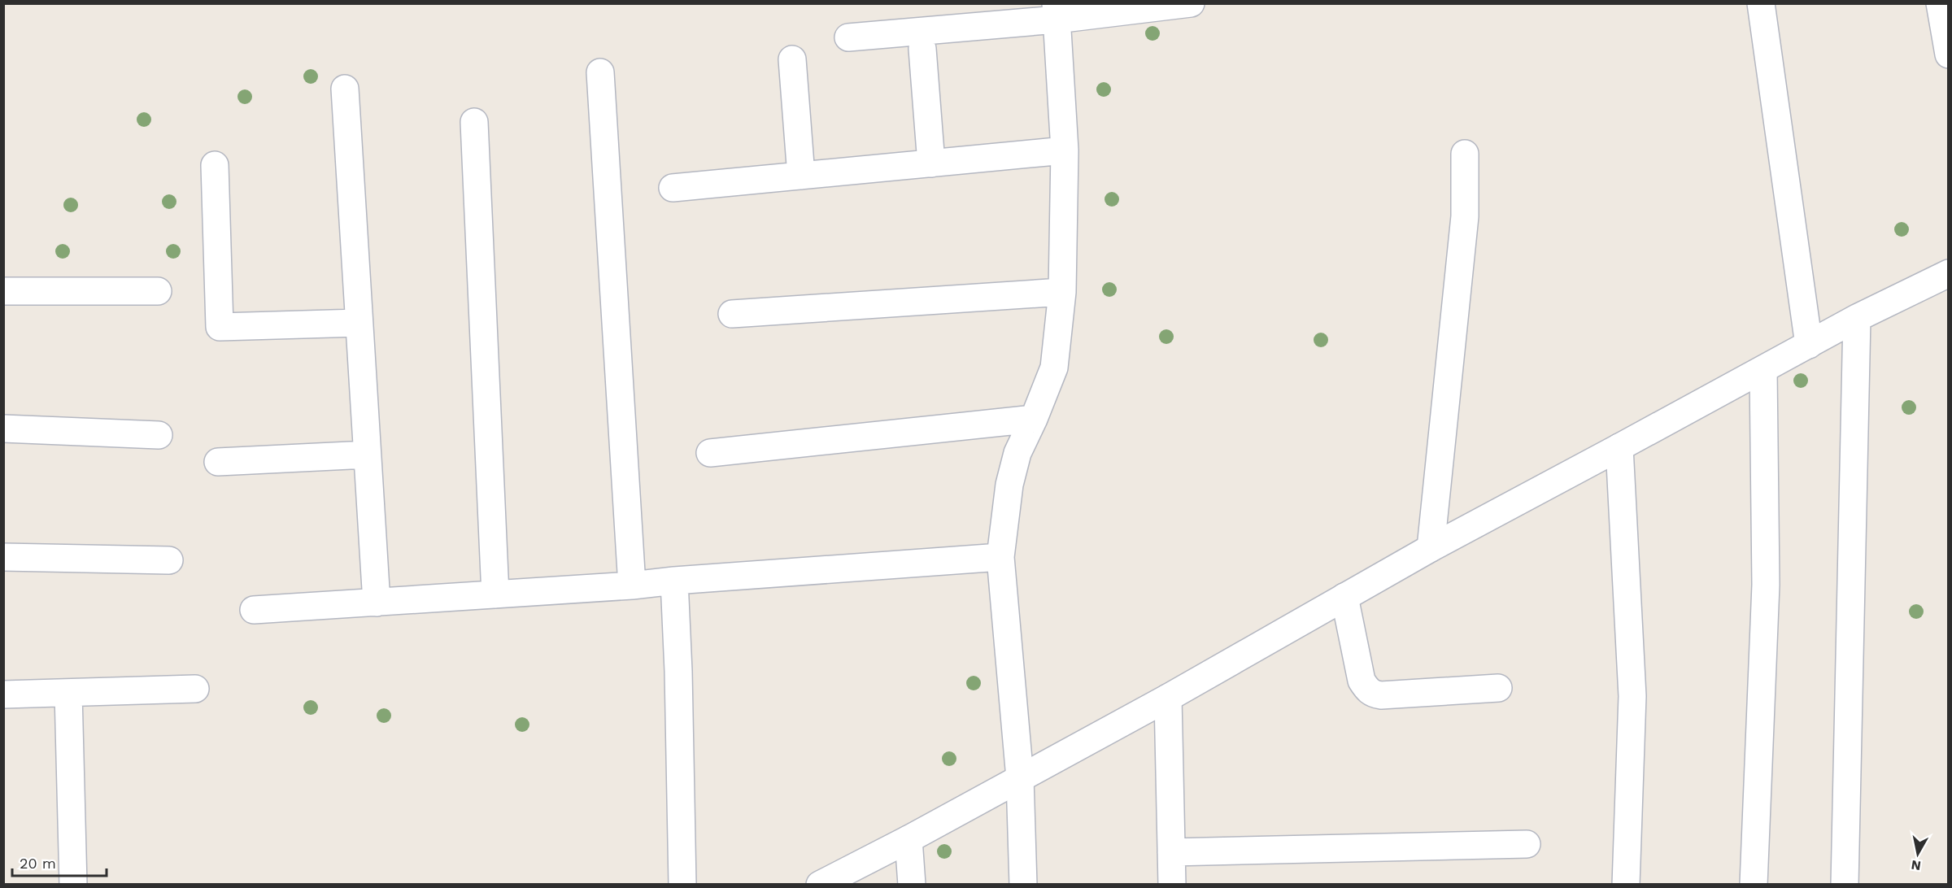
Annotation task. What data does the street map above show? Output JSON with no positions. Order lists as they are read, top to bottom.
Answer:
{
  "scale_bar": "20 m",
  "north": "bottom"
}
